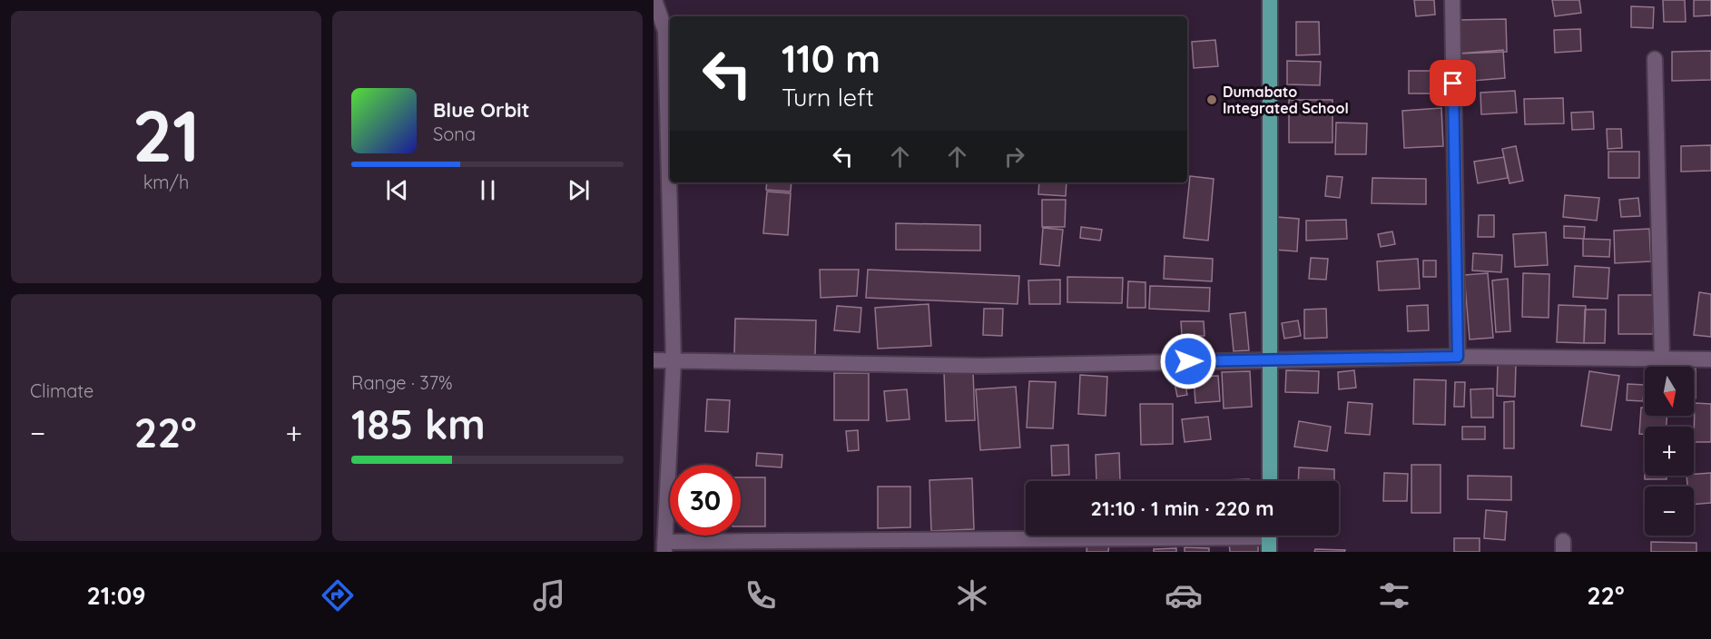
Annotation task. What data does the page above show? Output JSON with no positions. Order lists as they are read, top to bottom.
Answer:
{
  "places": ["Dumabato Integrated School"],
  "north": "bottom",
  "page": {
    "tile": [
      ["21", "km/h"],
      "Climate",
      ["Range · 37%", "185 km"]
    ],
    "turn": ["110 m", "Turn left"],
    "song": ["Blue Orbit", "Sona"],
    "map_buttons": ["+", "−"],
    "heat": ["−", "22°", "+"],
    "limit": "30",
    "trip": "21:10 · 1 min · 220 m",
    "tabs": ["21:09", "22°"]
  }
}
